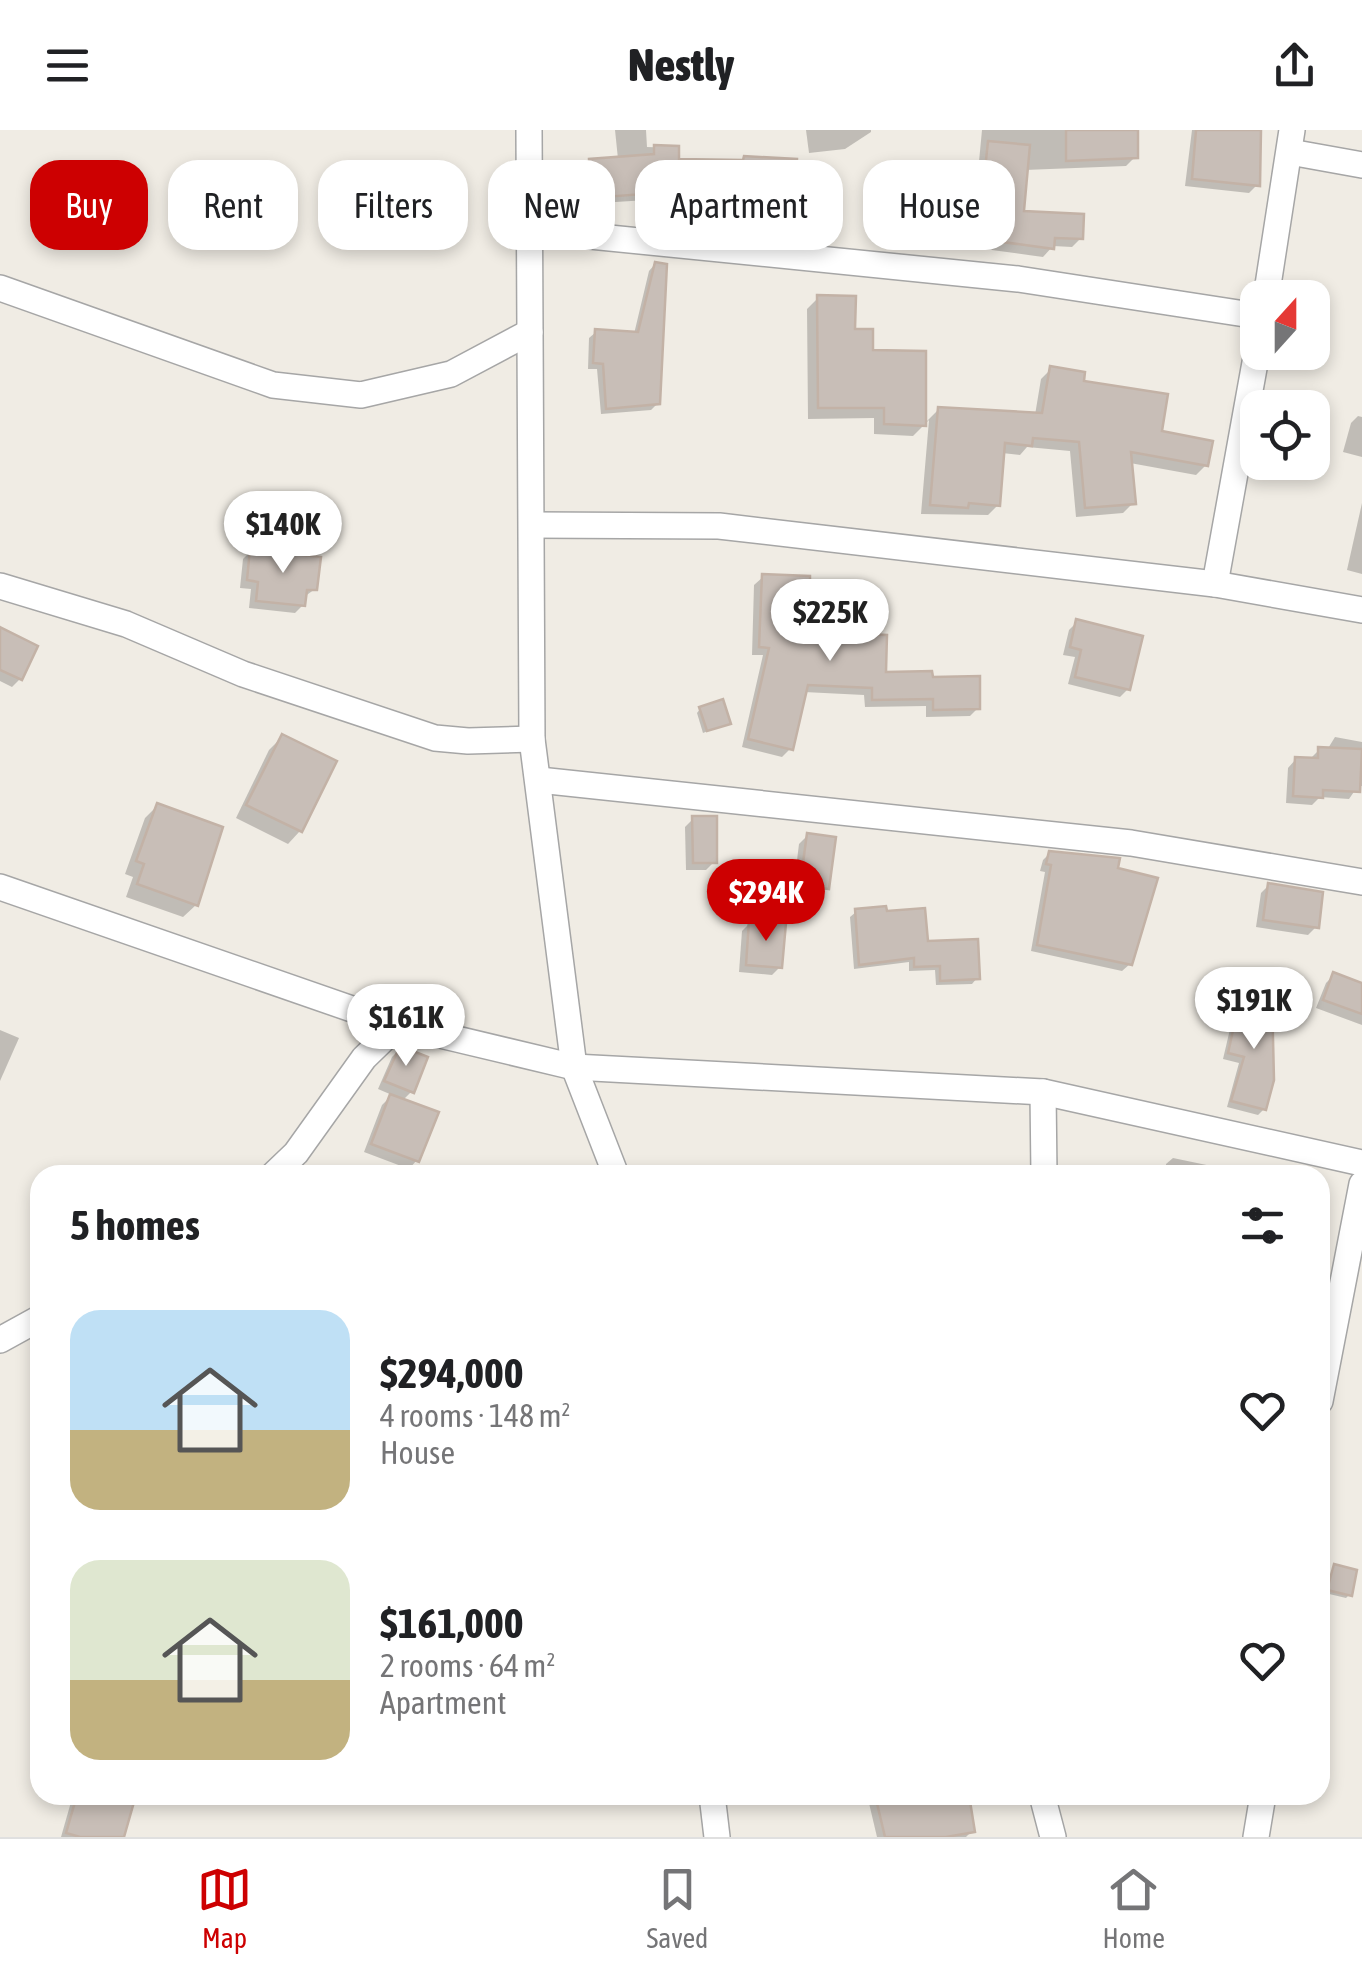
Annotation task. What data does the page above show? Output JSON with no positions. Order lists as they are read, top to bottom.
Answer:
{
  "north": "top",
  "page": {
    "header": "Nestly",
    "chip": [
      "Buy",
      "Rent",
      "Filters",
      "New",
      "Apartment",
      "House"
    ],
    "price": [
      "$140K",
      "$225K",
      "$294K",
      "$191K",
      "$161K"
    ],
    "heading": "5 homes",
    "list": [
      {
        "name": "$294,000",
        "note": "4 rooms · 148 m² · House"
      },
      {
        "name": "$161,000",
        "note": "2 rooms · 64 m² · Apartment"
      }
    ],
    "tabs": ["Map", "Saved", "Home"]
  }
}
